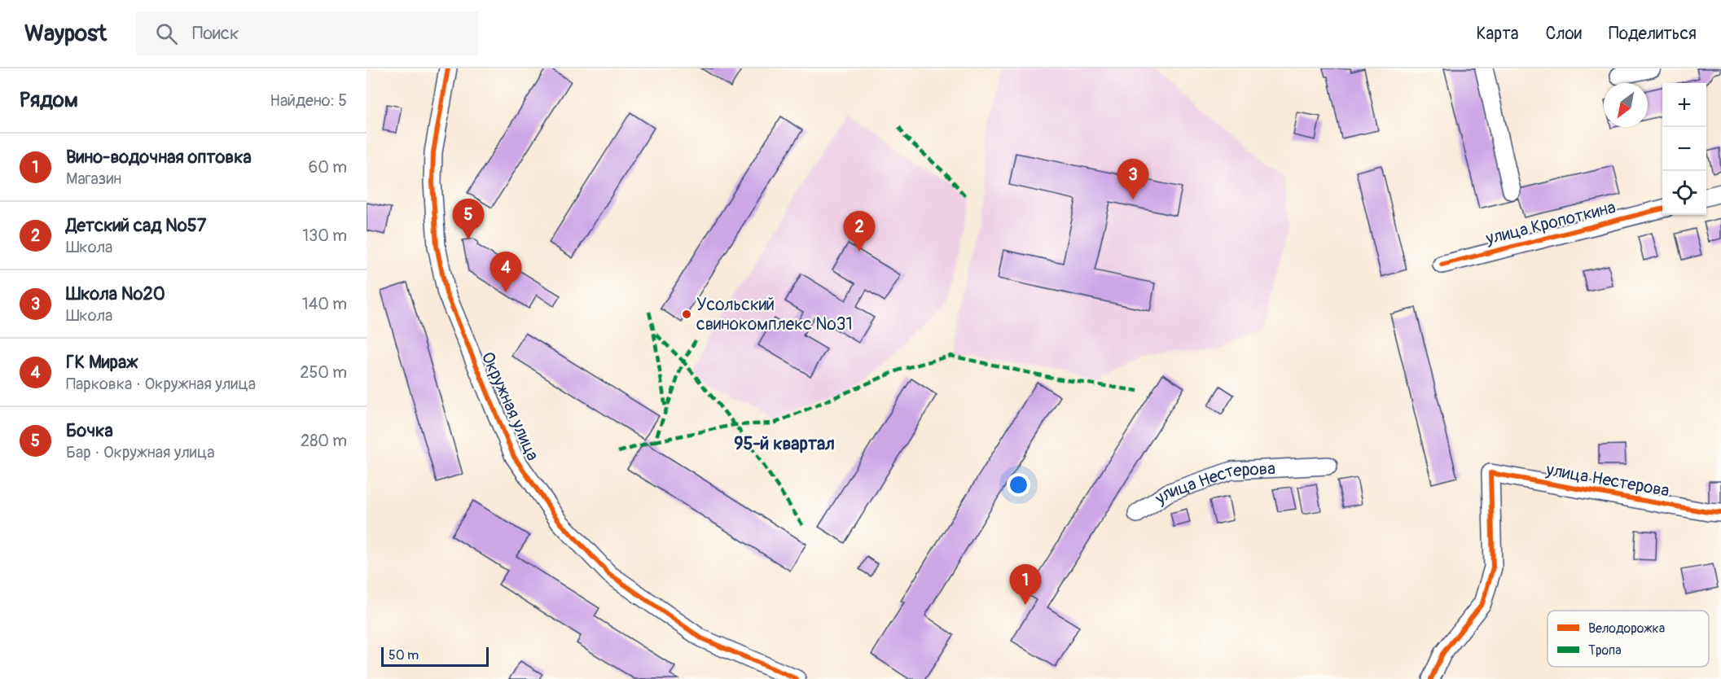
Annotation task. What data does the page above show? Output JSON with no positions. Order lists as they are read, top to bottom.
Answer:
{
  "streets": {
    "street": ["улица Кропоткина", "Окружная улица", "улица Нестерова"]
  },
  "districts": ["95-й квартал"],
  "places": ["Усольский свинокомплекс №31"],
  "legend": ["Велодорожка", "Тропа"],
  "scale_bar": "50 m",
  "north": "bottom left",
  "page": {
    "header": "Waypost",
    "search": "Поиск",
    "nav": ["Карта", "Слои", "Поделиться"],
    "heading": ["Рядом", "Найдено: 5"],
    "map_buttons": ["+", "−"],
    "list": [
      {
        "mark": "1",
        "name": "Вино-водочная оптовка",
        "note": "Магазин",
        "value": "60 m"
      },
      {
        "mark": "2",
        "name": "Детский сад №57",
        "note": "Школа",
        "value": "130 m"
      },
      {
        "mark": "3",
        "name": "Школа №20",
        "note": "Школа",
        "value": "140 m"
      },
      {
        "mark": "4",
        "name": "ГК Мираж",
        "note": "Парковка · Окружная улица",
        "value": "250 m"
      },
      {
        "mark": "5",
        "name": "Бочка",
        "note": "Бар · Окружная улица",
        "value": "280 m"
      }
    ],
    "pins": [
      "3",
      "5",
      "2",
      "4",
      "1"
    ],
    "scale": "50 m"
  }
}
